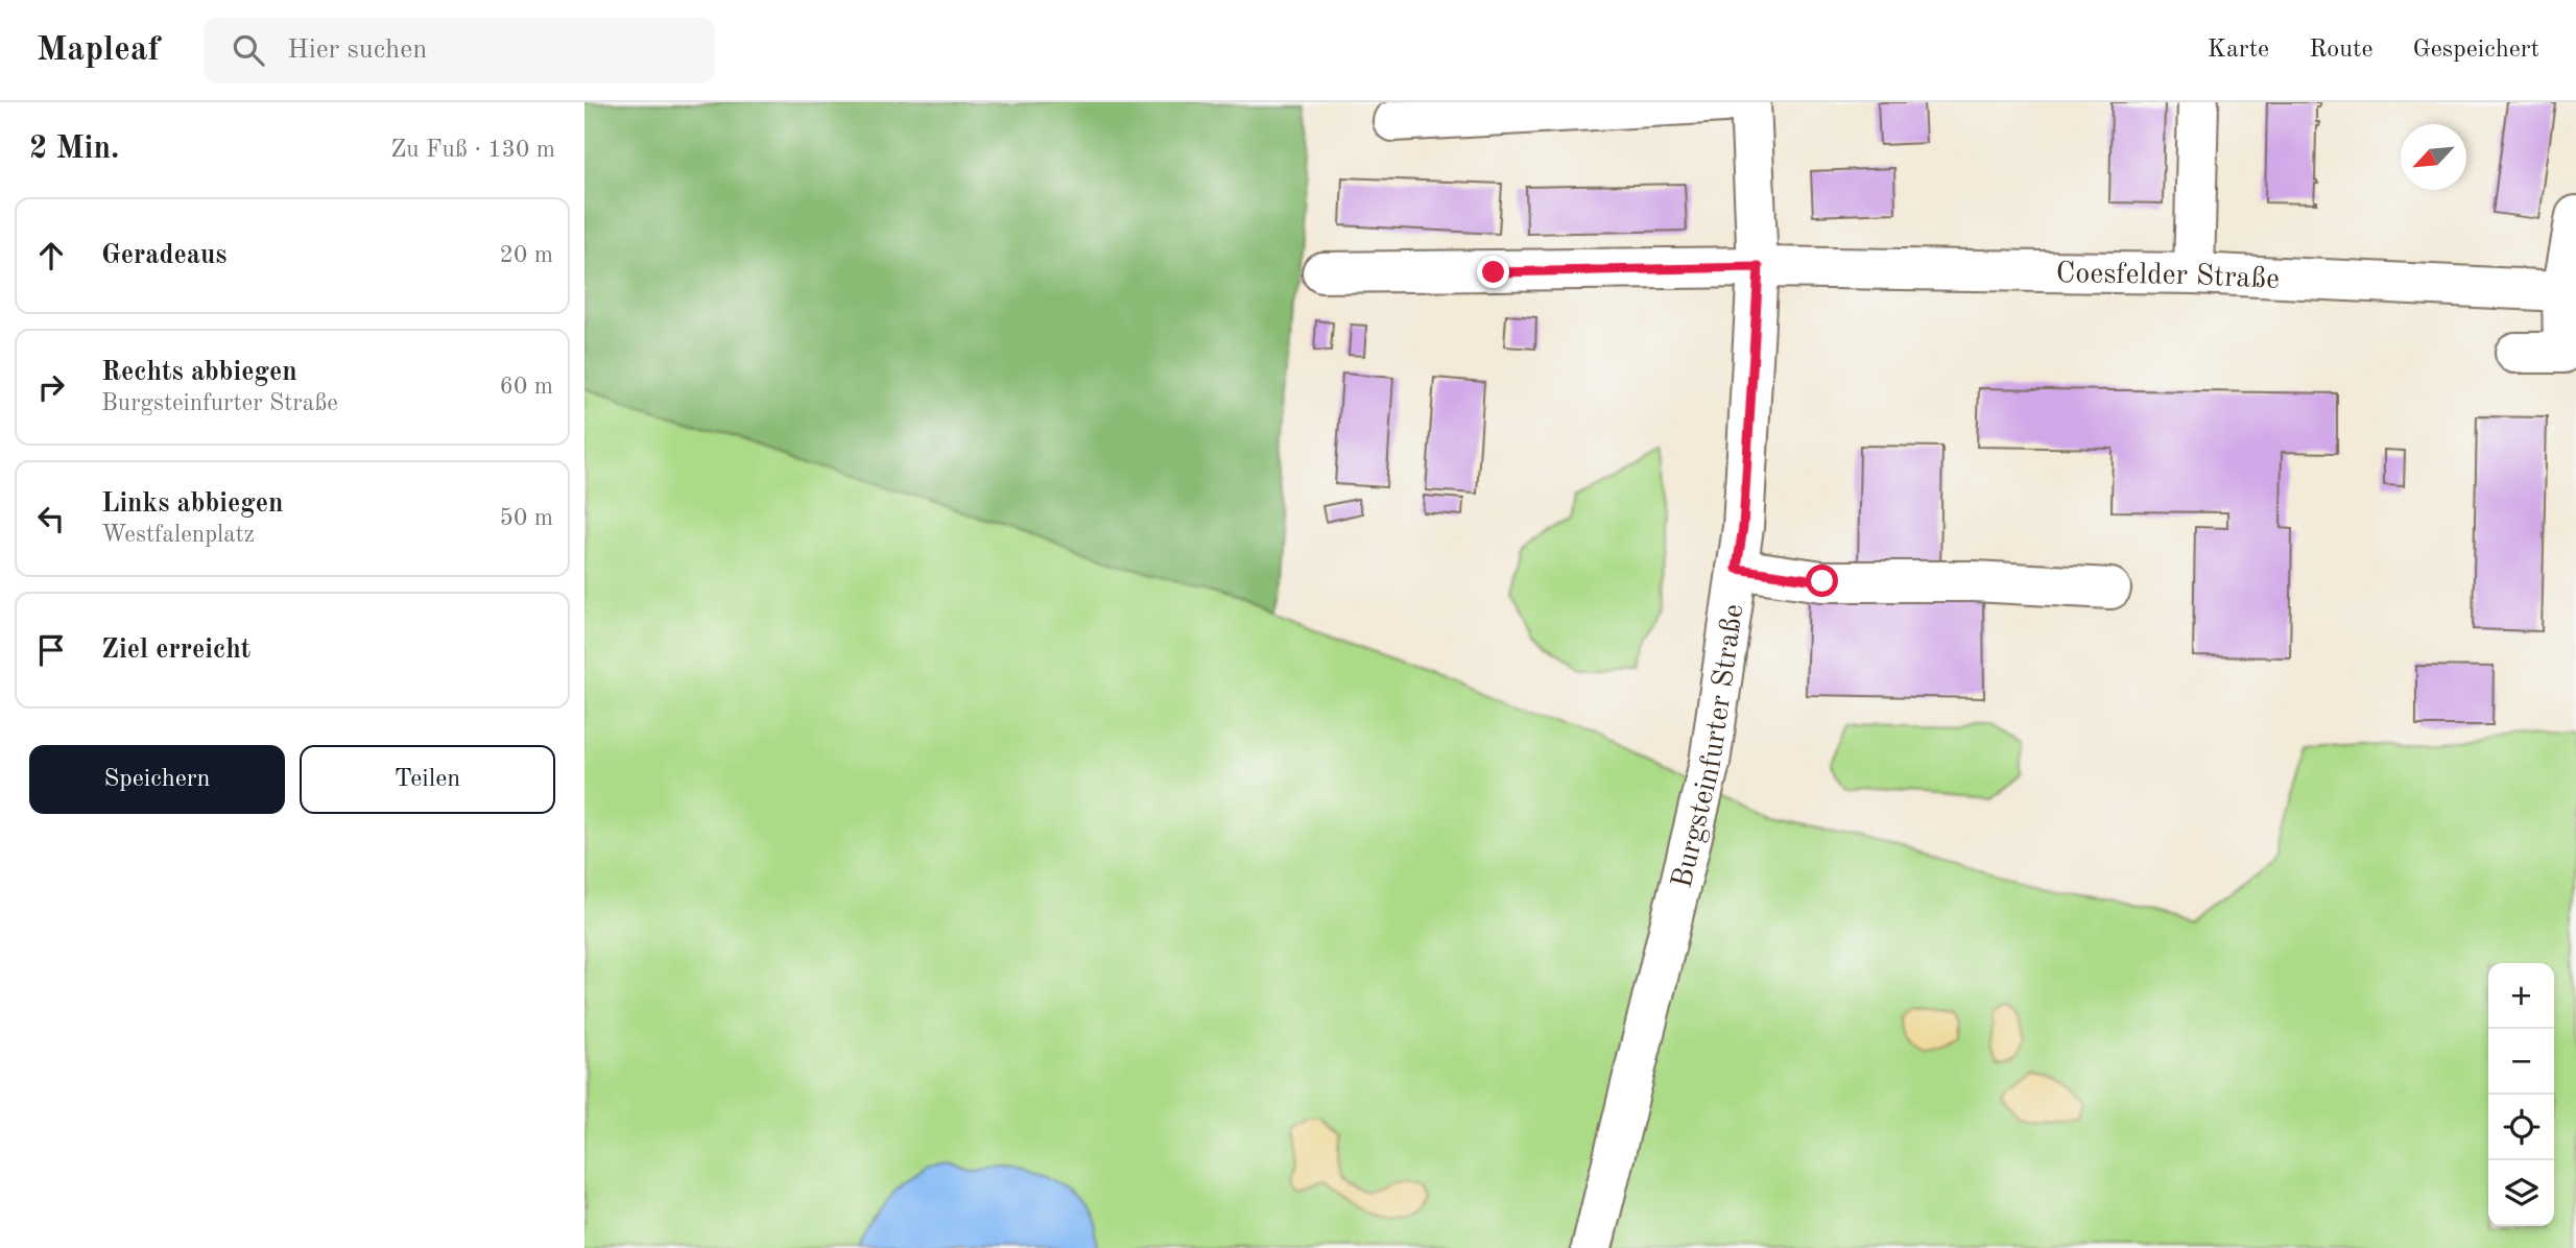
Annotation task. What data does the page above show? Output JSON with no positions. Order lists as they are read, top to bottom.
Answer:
{
  "streets": {
    "street": ["Coesfelder Straße", "Burgsteinfurter Straße"]
  },
  "crossings": [
    ["Coesfelder Straße", "Burgsteinfurter Straße"]
  ],
  "north": "bottom left",
  "page": {
    "header": "Mapleaf",
    "search": "Hier suchen",
    "nav": ["Karte", "Route", "Gespeichert"],
    "heading": ["2 Min.", "Zu Fuß · 130 m"],
    "list": [
      ["Geradeaus", "20 m"],
      ["Rechts abbiegen", "Burgsteinfurter Straße", "60 m"],
      ["Links abbiegen", "Westfalenplatz", "50 m"],
      "Ziel erreicht"
    ],
    "buttons": ["Speichern", "Teilen"],
    "map_buttons": ["+", "−"]
  }
}
